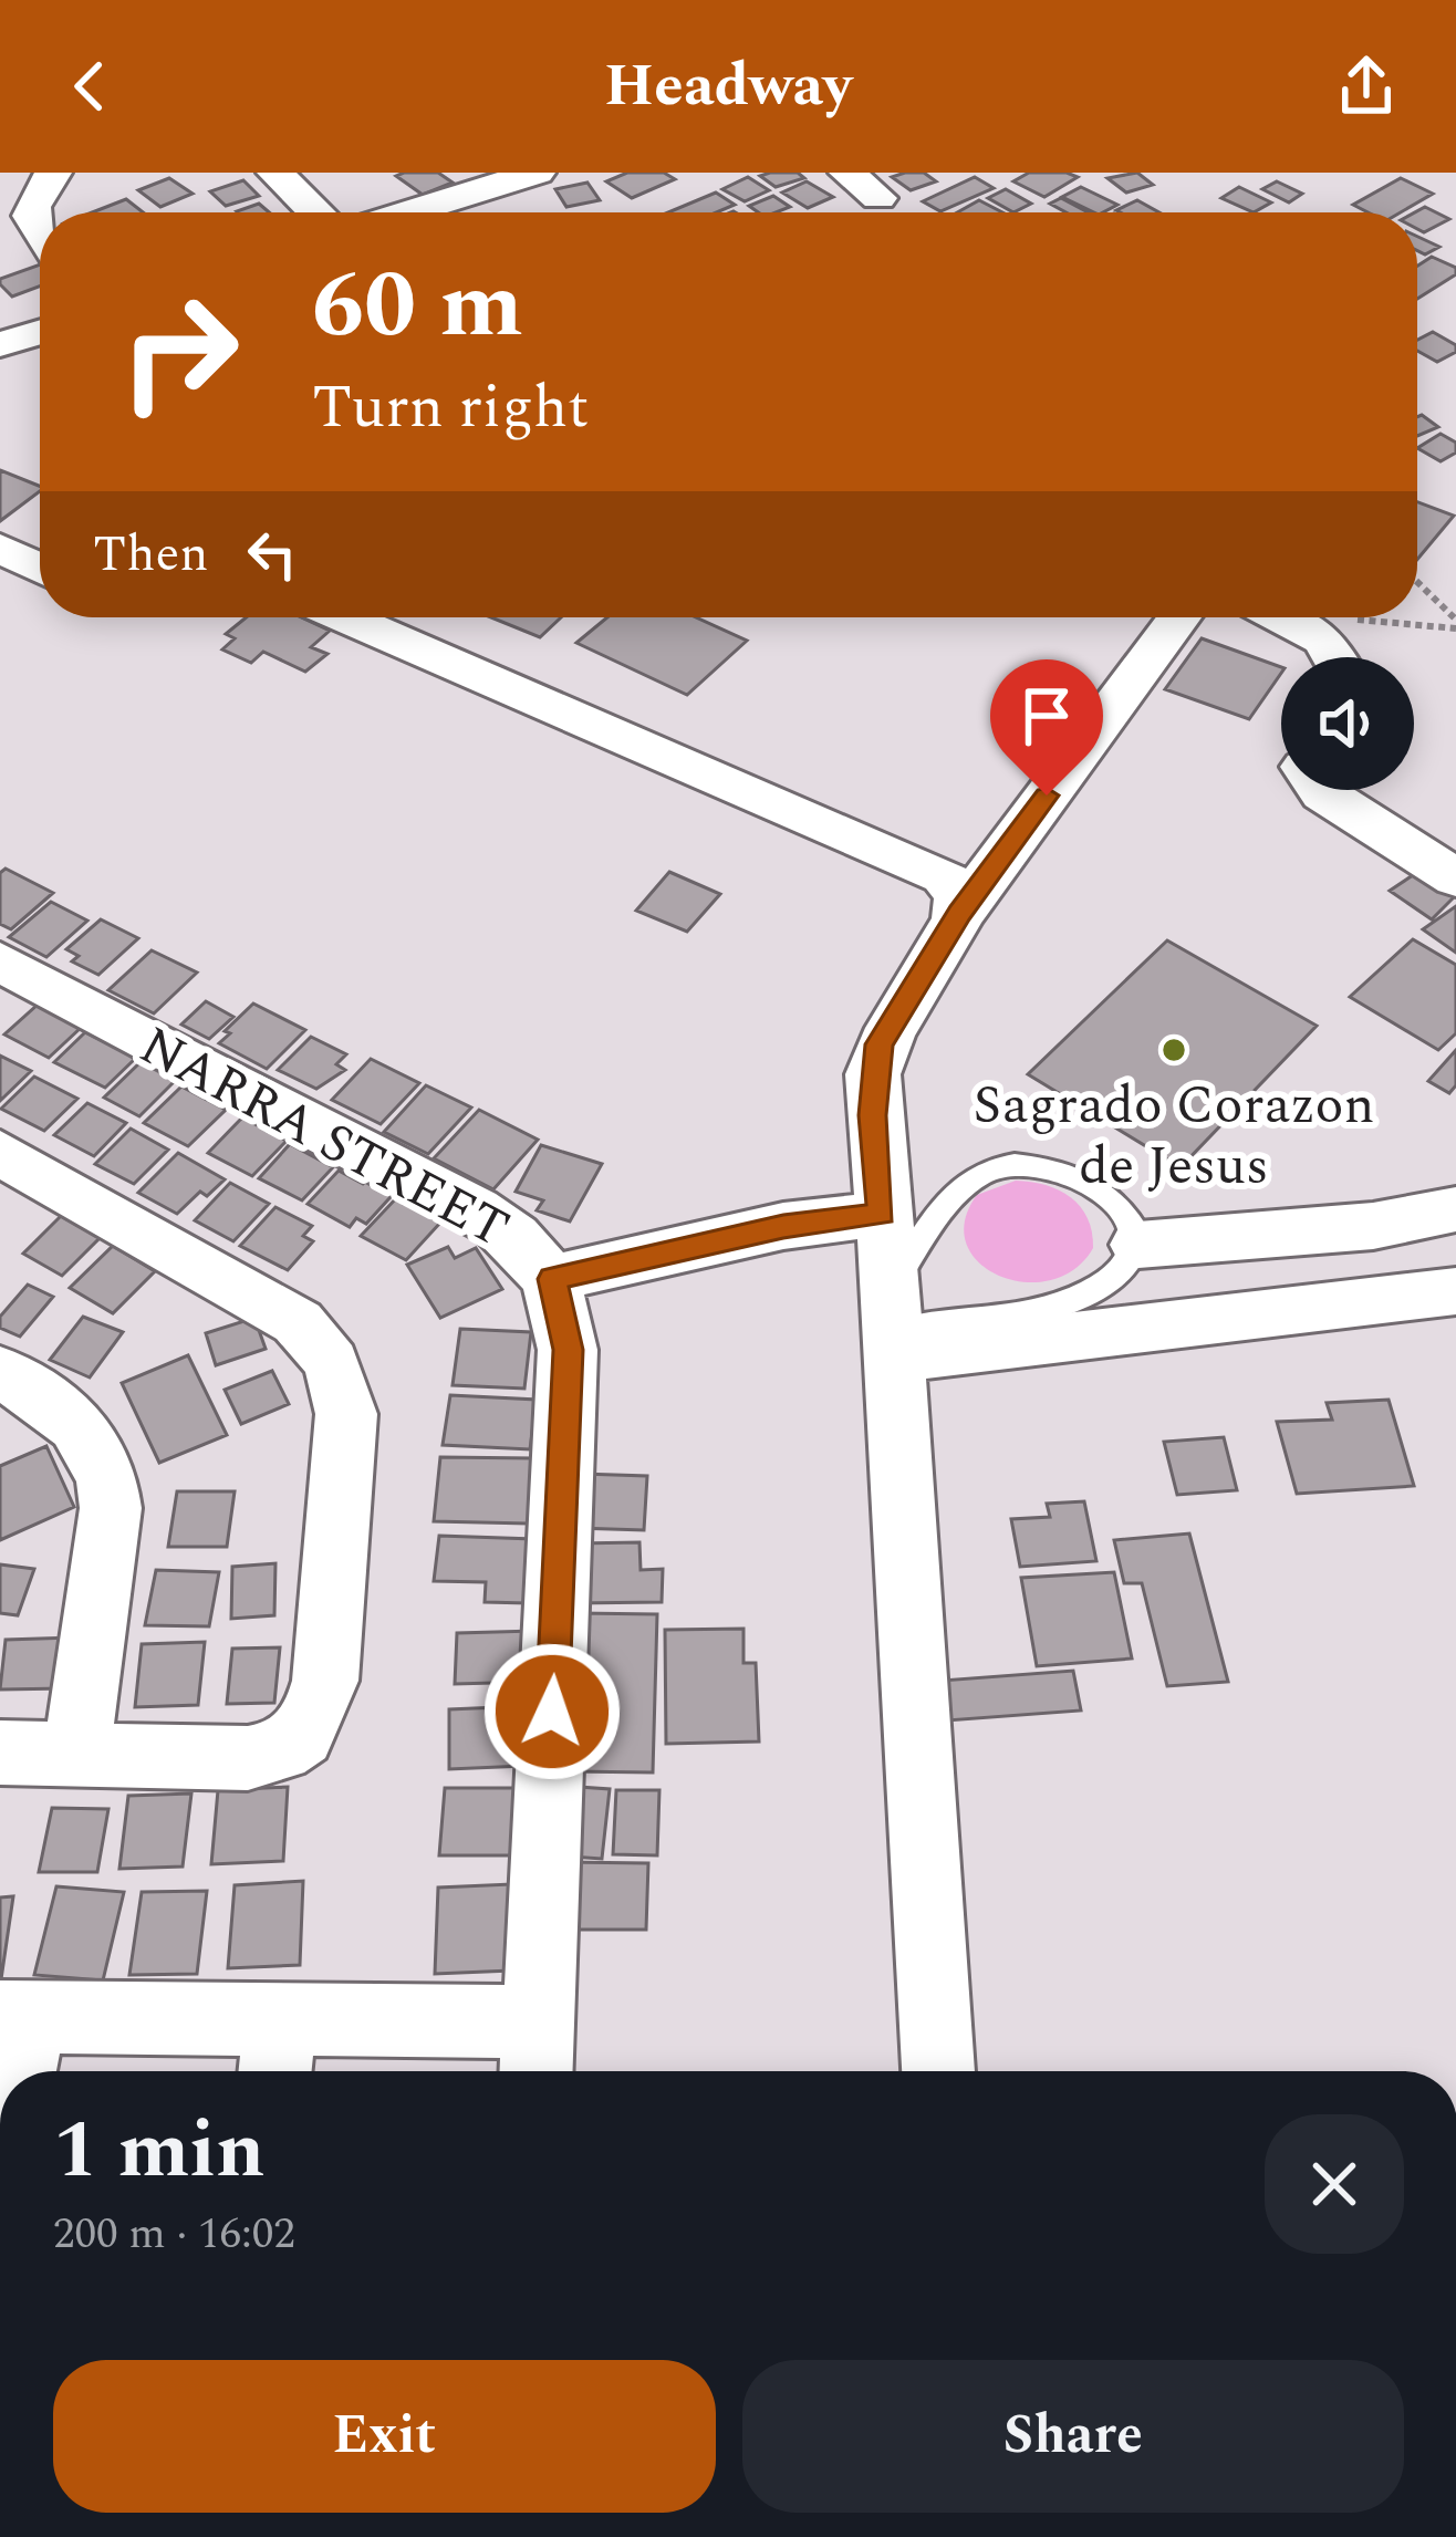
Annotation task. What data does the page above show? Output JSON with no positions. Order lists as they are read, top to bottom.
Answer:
{
  "streets": {
    "street": ["NARRA STREET"]
  },
  "places": ["Sagrado Corazon de Jesus"],
  "page": {
    "header": "Headway",
    "turn": ["60 m", "Turn right"],
    "then": "Then",
    "heading": ["1 min", "200 m · 16:02"],
    "buttons": ["Exit", "Share"]
  }
}
